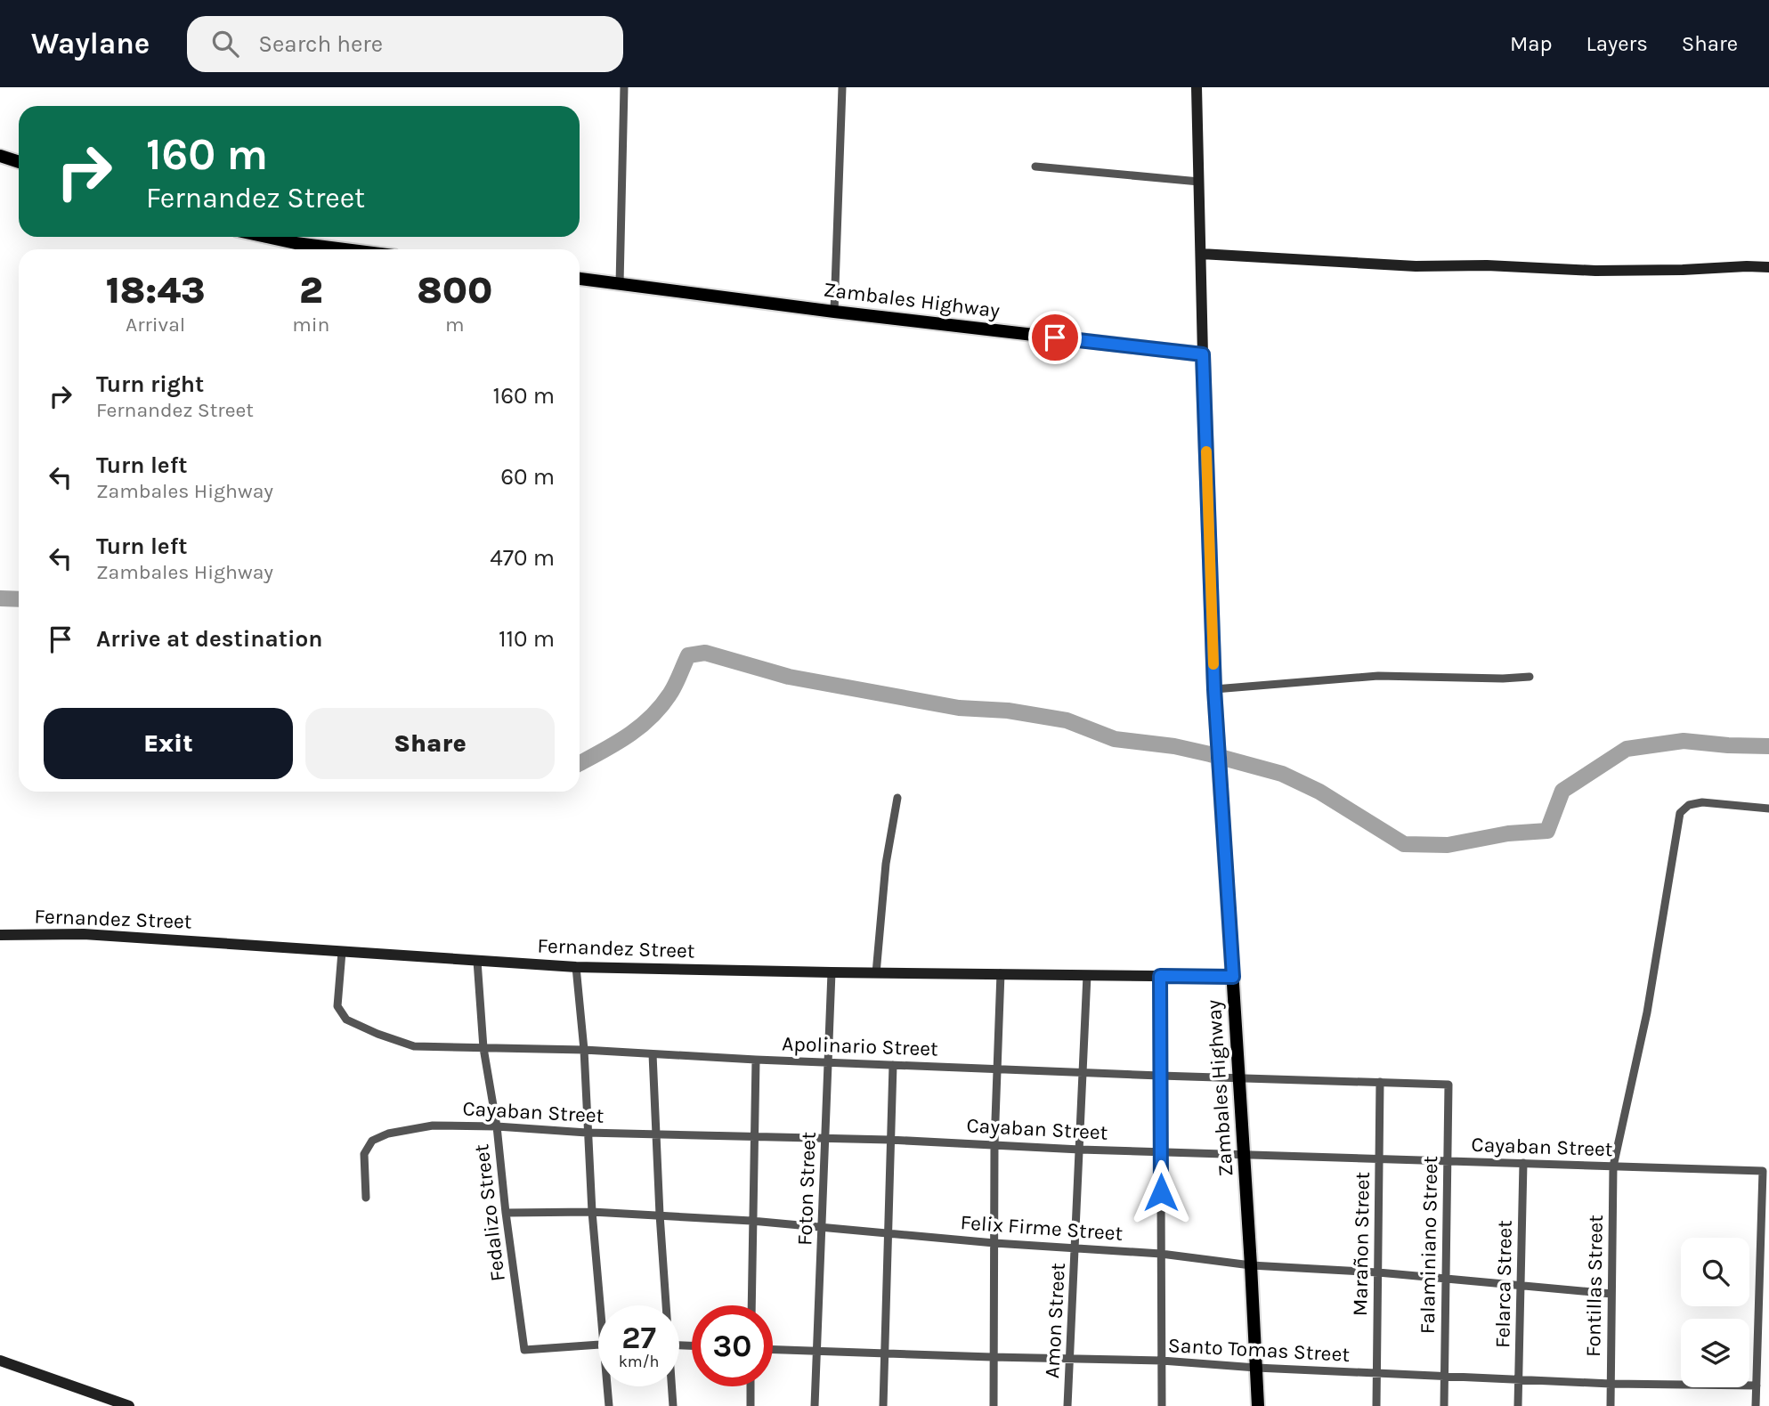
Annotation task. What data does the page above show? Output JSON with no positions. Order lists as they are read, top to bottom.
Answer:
{
  "streets": {
    "main road": ["Zambales Highway"],
    "street": [
      "Fernandez Street",
      "Apolinario Street",
      "Cayaban Street",
      "Foton Street",
      "Fedalizo Street",
      "Felix Firme Street",
      "Marañon Street",
      "Falaminiano Street",
      "Felarca Street",
      "Fontillas Street",
      "Amon Street",
      "Santo Tomas Street"
    ]
  },
  "crossings": [
    ["Zambales Highway", "Fernandez Street"],
    ["Zambales Highway", "Apolinario Street"],
    ["Zambales Highway", "Cayaban Street"],
    ["Zambales Highway", "Felix Firme Street"],
    ["Zambales Highway", "Santo Tomas Street"],
    ["Fernandez Street", "Apolinario Street"],
    ["Fernandez Street", "Foton Street"],
    ["Fernandez Street", "Fedalizo Street"],
    ["Fernandez Street", "Amon Street"],
    ["Apolinario Street", "Foton Street"],
    ["Apolinario Street", "Fedalizo Street"],
    ["Apolinario Street", "Marañon Street"],
    ["Apolinario Street", "Falaminiano Street"],
    ["Apolinario Street", "Amon Street"],
    ["Cayaban Street", "Foton Street"],
    ["Cayaban Street", "Fedalizo Street"],
    ["Cayaban Street", "Marañon Street"],
    ["Cayaban Street", "Falaminiano Street"],
    ["Cayaban Street", "Felarca Street"],
    ["Cayaban Street", "Fontillas Street"],
    ["Cayaban Street", "Amon Street"],
    ["Cayaban Street", "Santo Tomas Street"],
    ["Foton Street", "Felix Firme Street"],
    ["Foton Street", "Santo Tomas Street"],
    ["Fedalizo Street", "Felix Firme Street"],
    ["Felix Firme Street", "Marañon Street"],
    ["Felix Firme Street", "Falaminiano Street"],
    ["Felix Firme Street", "Felarca Street"],
    ["Felix Firme Street", "Fontillas Street"],
    ["Felix Firme Street", "Amon Street"],
    ["Marañon Street", "Santo Tomas Street"],
    ["Falaminiano Street", "Santo Tomas Street"],
    ["Felarca Street", "Santo Tomas Street"],
    ["Fontillas Street", "Santo Tomas Street"],
    ["Amon Street", "Santo Tomas Street"]
  ],
  "page": {
    "header": "Waylane",
    "search": "Search here",
    "nav": ["Map", "Layers", "Share"],
    "turn": ["160 m", "Fernandez Street"],
    "eta": [
      "18:43",
      "Arrival",
      "2",
      "min",
      "800",
      "m"
    ],
    "list": [
      {
        "name": "Turn right",
        "note": "Fernandez Street",
        "value": "160 m"
      },
      {
        "name": "Turn left",
        "note": "Zambales Highway",
        "value": "60 m"
      },
      {
        "name": "Turn left",
        "note": "Zambales Highway",
        "value": "470 m"
      },
      {
        "name": "Arrive at destination",
        "value": "110 m"
      }
    ],
    "buttons": ["Exit", "Share"],
    "speed": "27 km/h",
    "limit": "30"
  }
}
